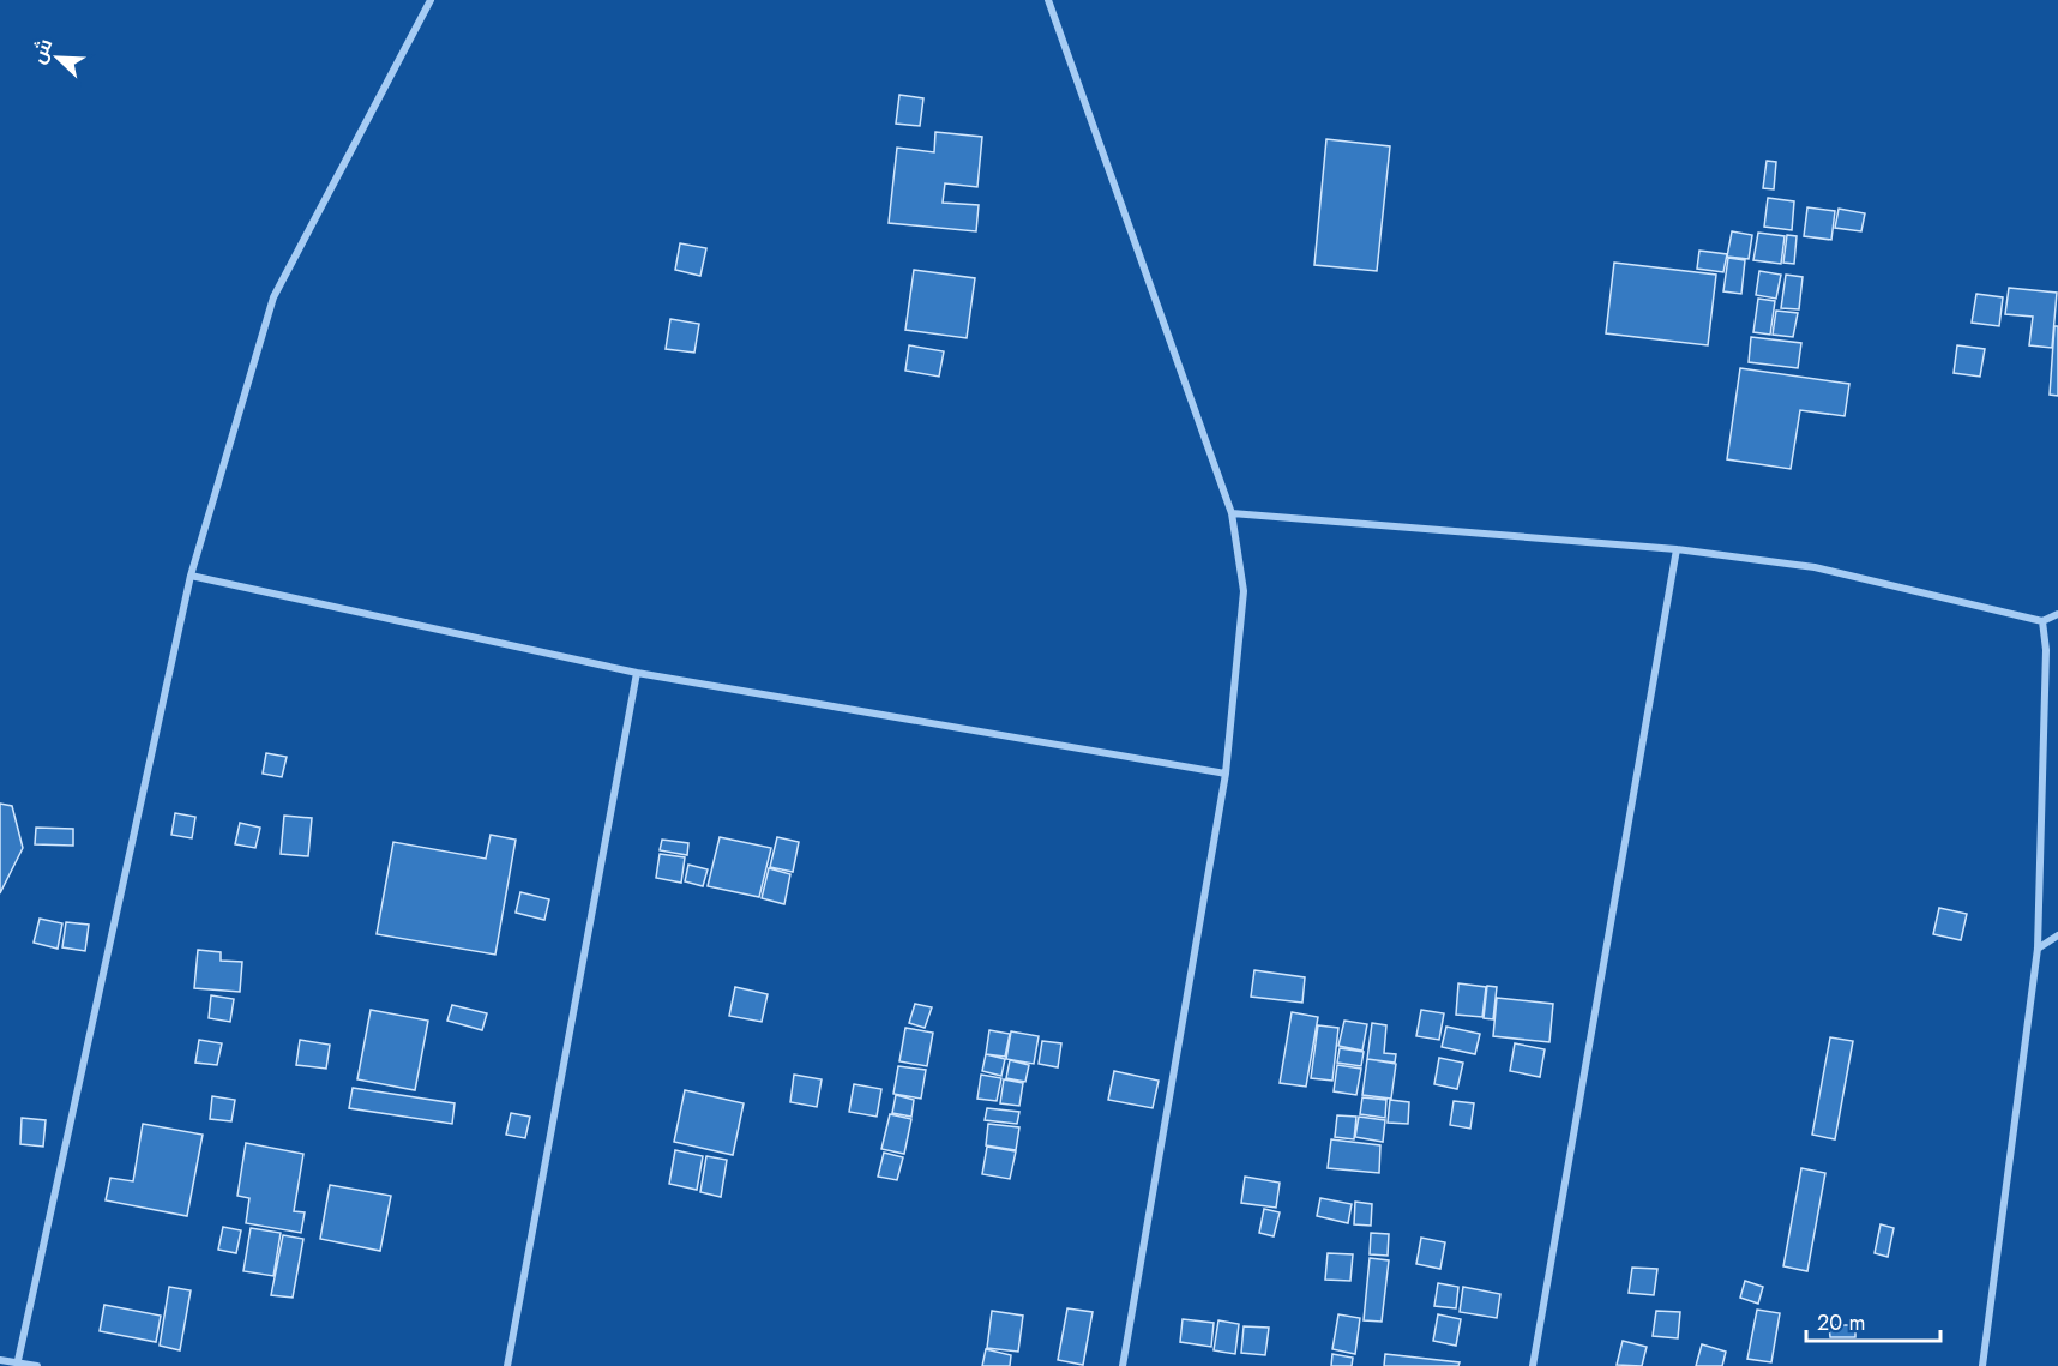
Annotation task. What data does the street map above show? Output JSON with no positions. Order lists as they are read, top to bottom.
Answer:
{
  "scale_bar": "20 m",
  "north": "top left"
}
